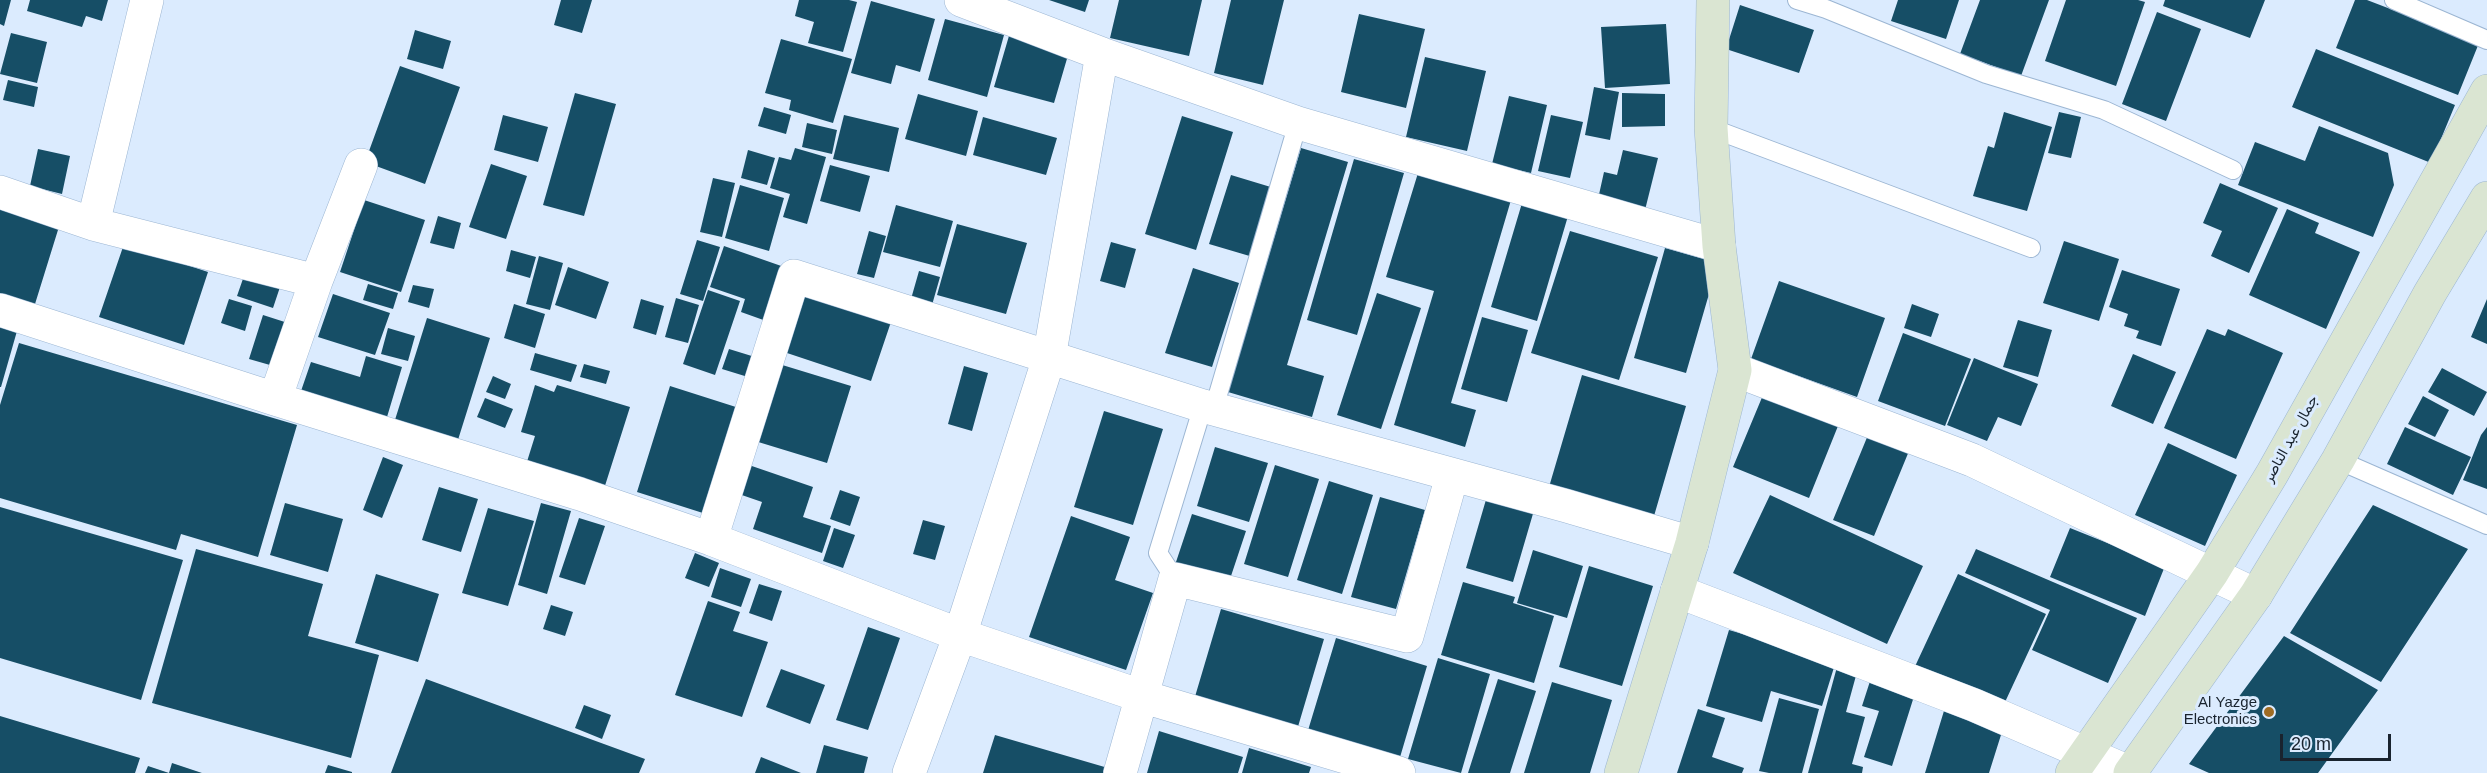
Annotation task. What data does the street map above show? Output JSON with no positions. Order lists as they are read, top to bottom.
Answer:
{
  "streets": {
    "main road": ["جمال عبد الناصر"]
  },
  "places": ["Al Yazge Electronics"],
  "scale_bar": "20 m"
}
